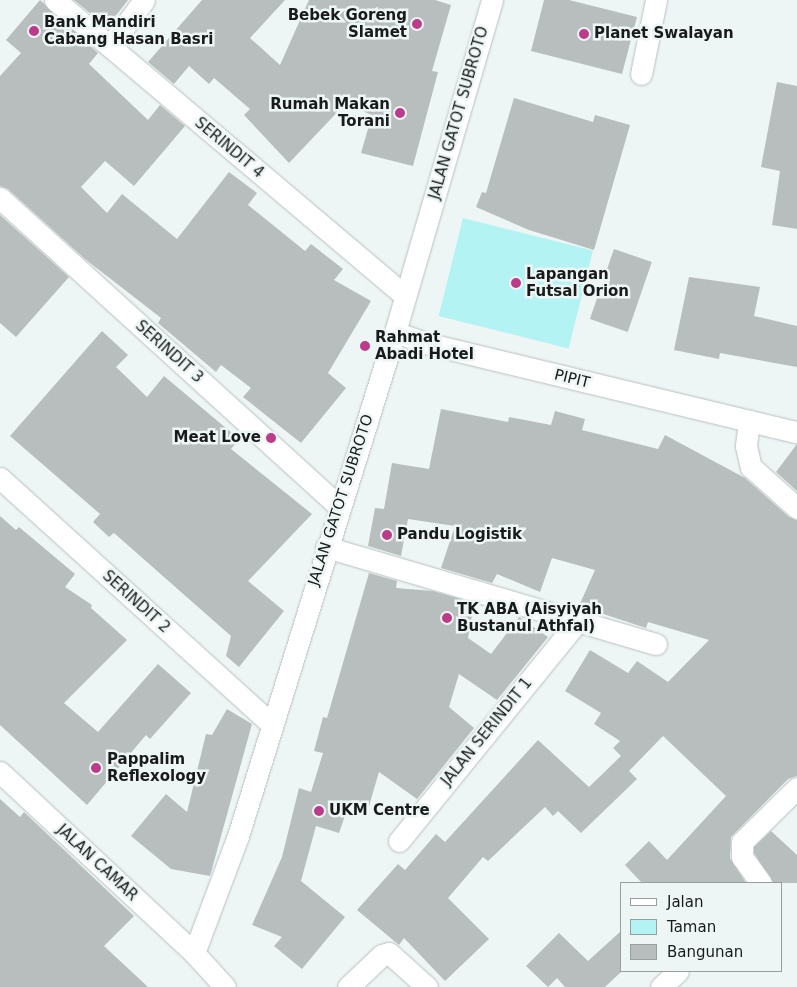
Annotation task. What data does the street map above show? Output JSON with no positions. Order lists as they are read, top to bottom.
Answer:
{
  "streets": {
    "street": [
      "JALAN GATOT SUBROTO",
      "SERINDIT 4",
      "SERINDIT 3",
      "PIPIT",
      "SERINDIT 2",
      "JALAN SERINDIT 1",
      "JALAN CAMAR"
    ]
  },
  "crossings": [
    ["JALAN GATOT SUBROTO", "SERINDIT 4"],
    ["JALAN GATOT SUBROTO", "SERINDIT 3"],
    ["JALAN GATOT SUBROTO", "PIPIT"],
    ["JALAN GATOT SUBROTO", "SERINDIT 2"],
    ["JALAN GATOT SUBROTO", "JALAN CAMAR"]
  ],
  "places": [
    "Bebek Goreng Slamet",
    "Bank Mandiri Cabang Hasan Basri",
    "Planet Swalayan",
    "Rumah Makan Torani",
    "Lapangan Futsal Orion",
    "Rahmat Abadi Hotel",
    "Meat Love",
    "Pandu Logistik",
    "TK ABA (Aisyiyah Bustanul Athfal)",
    "Pappalim Reflexology",
    "UKM Centre"
  ],
  "legend": ["Jalan", "Taman", "Bangunan"]
}
